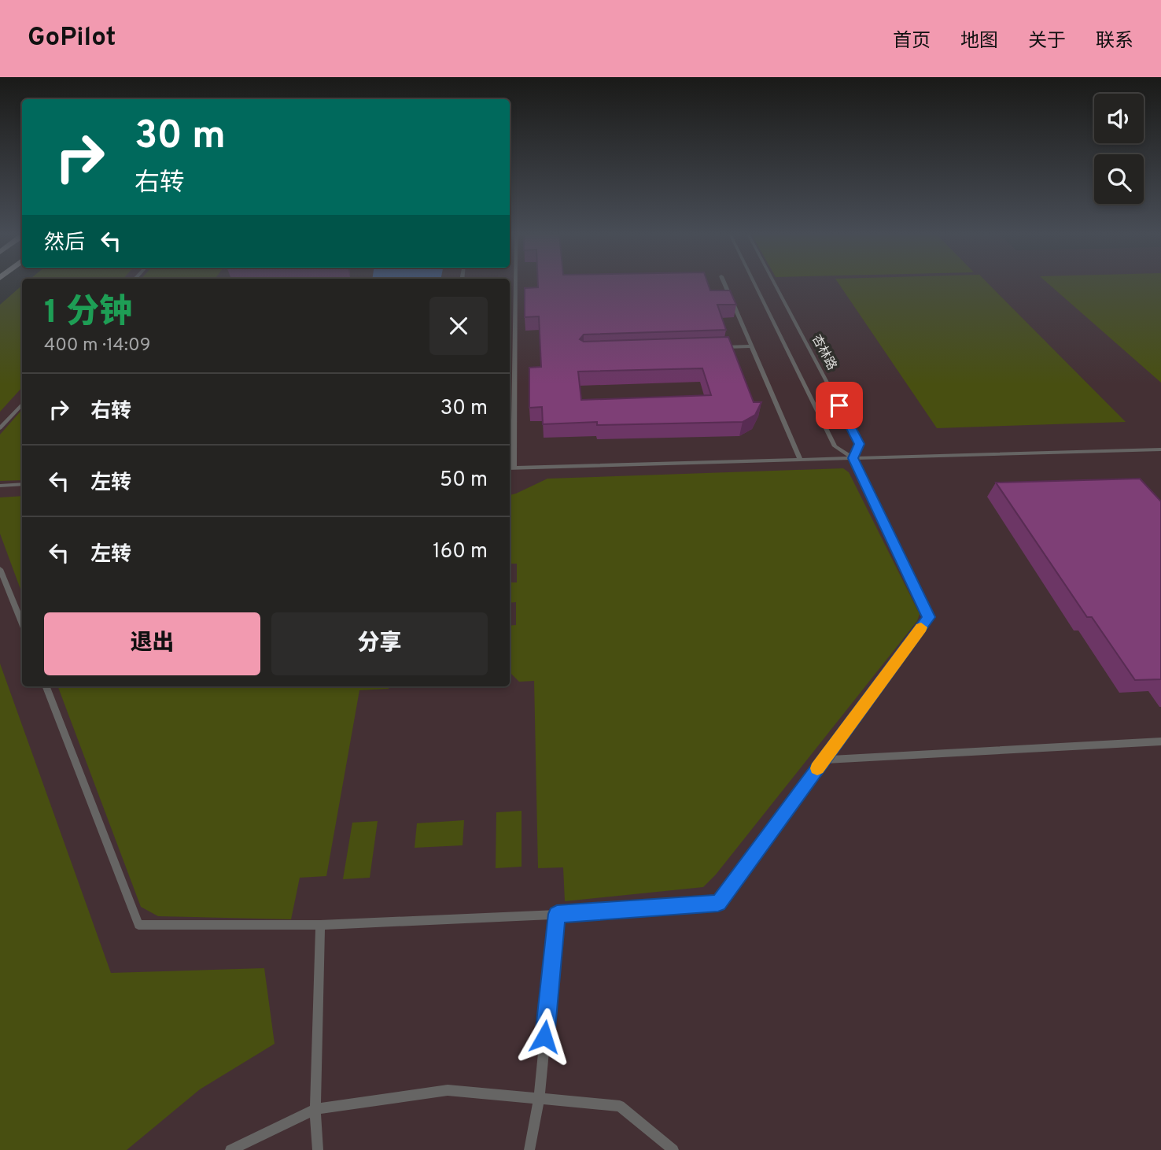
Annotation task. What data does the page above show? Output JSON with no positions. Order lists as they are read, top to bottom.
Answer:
{
  "streets": {
    "lane": ["杏林路"]
  },
  "page": {
    "header": "GoPilot",
    "nav": [
      "首页",
      "地图",
      "关于",
      "联系"
    ],
    "turn": ["30 m", "右转"],
    "then": "然后",
    "heading": ["1 分钟", "400 m · 14:09"],
    "list": [
      {
        "name": "右转",
        "value": "30 m"
      },
      {
        "name": "左转",
        "value": "50 m"
      },
      {
        "name": "左转",
        "value": "160 m"
      }
    ],
    "buttons": ["退出", "分享"]
  }
}
